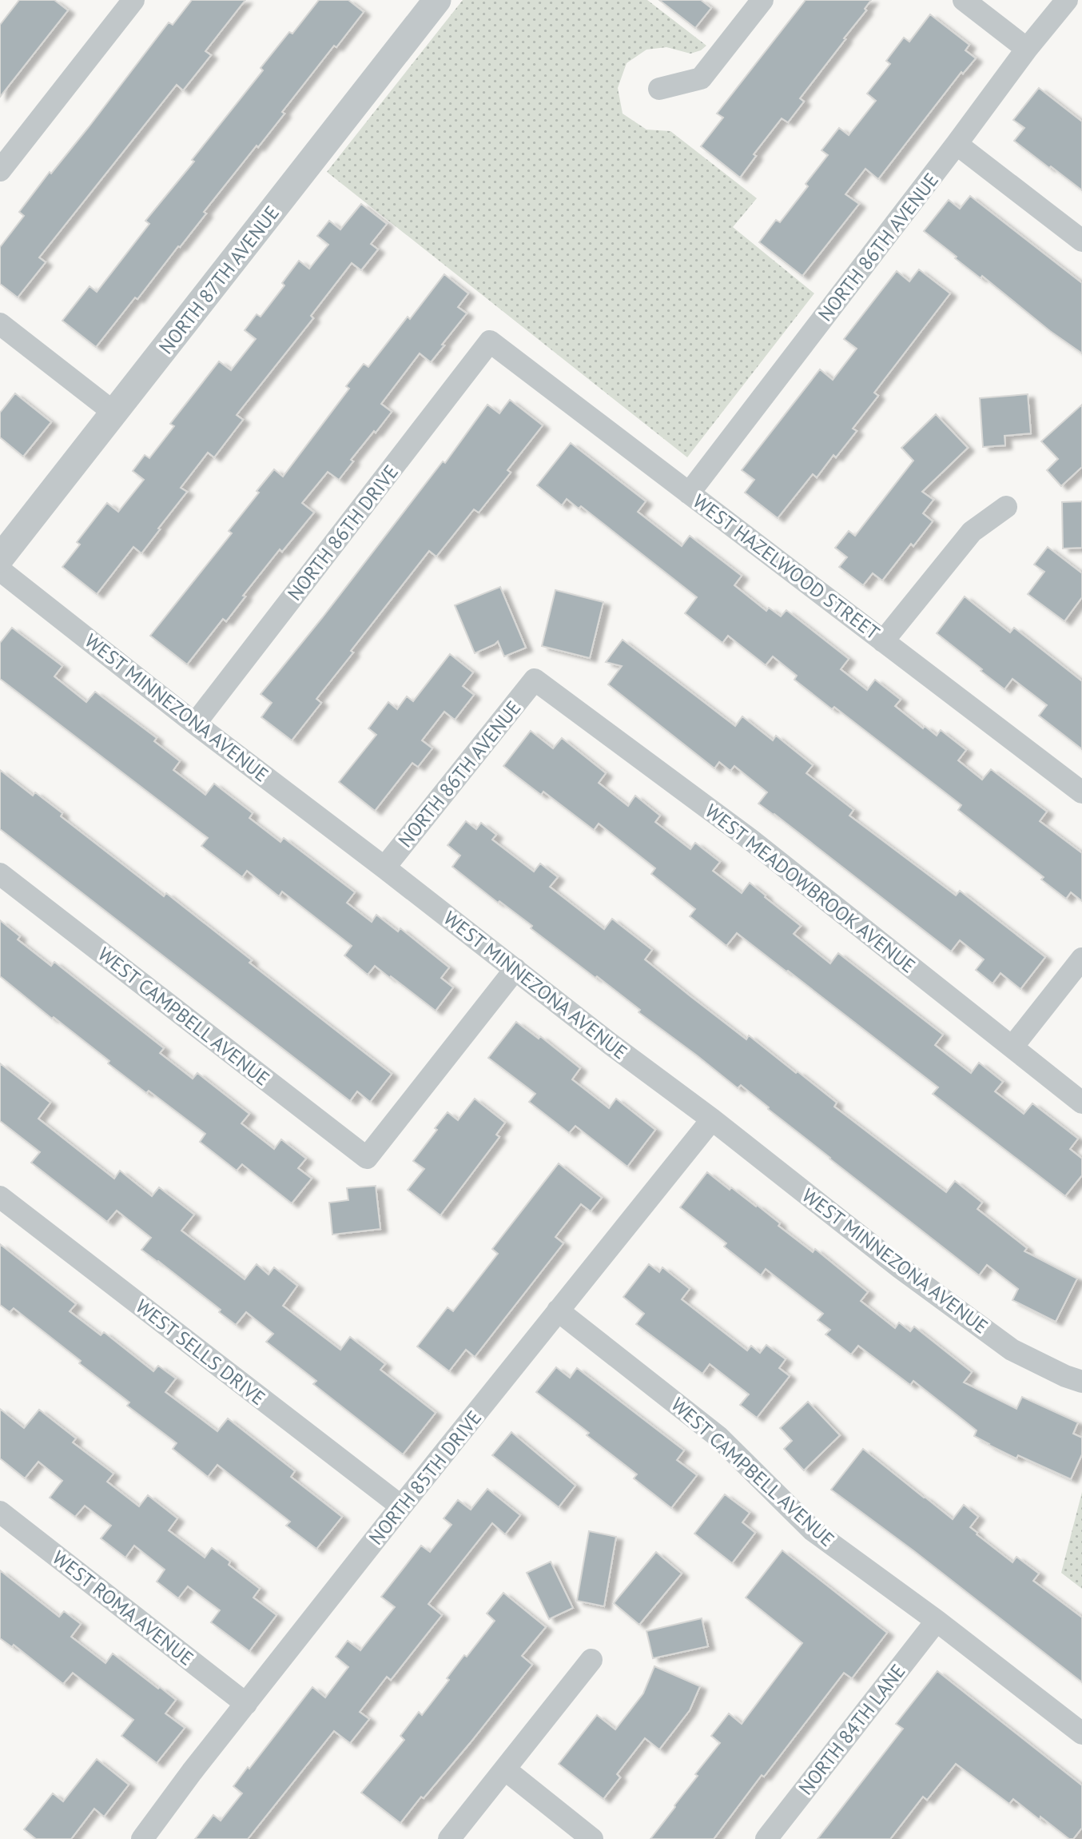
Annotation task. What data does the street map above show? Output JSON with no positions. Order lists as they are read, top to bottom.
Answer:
{
  "streets": {
    "street": [
      "NORTH 86TH AVENUE",
      "NORTH 87TH AVENUE",
      "NORTH 86TH DRIVE",
      "WEST HAZELWOOD STREET",
      "WEST MINNEZONA AVENUE",
      "WEST MEADOWBROOK AVENUE",
      "WEST CAMPBELL AVENUE",
      "WEST SELLS DRIVE",
      "NORTH 85TH DRIVE",
      "WEST ROMA AVENUE",
      "NORTH 84TH LANE"
    ]
  },
  "crossings": [
    ["NORTH 86TH AVENUE", "WEST HAZELWOOD STREET"],
    ["NORTH 86TH AVENUE", "WEST MINNEZONA AVENUE"],
    ["NORTH 86TH AVENUE", "WEST MEADOWBROOK AVENUE"],
    ["NORTH 86TH DRIVE", "WEST HAZELWOOD STREET"],
    ["NORTH 86TH DRIVE", "WEST MINNEZONA AVENUE"],
    ["WEST MINNEZONA AVENUE", "WEST CAMPBELL AVENUE"],
    ["WEST MINNEZONA AVENUE", "NORTH 85TH DRIVE"],
    ["WEST CAMPBELL AVENUE", "NORTH 85TH DRIVE"],
    ["WEST CAMPBELL AVENUE", "NORTH 84TH LANE"],
    ["WEST SELLS DRIVE", "NORTH 85TH DRIVE"],
    ["NORTH 85TH DRIVE", "WEST ROMA AVENUE"]
  ]
}
